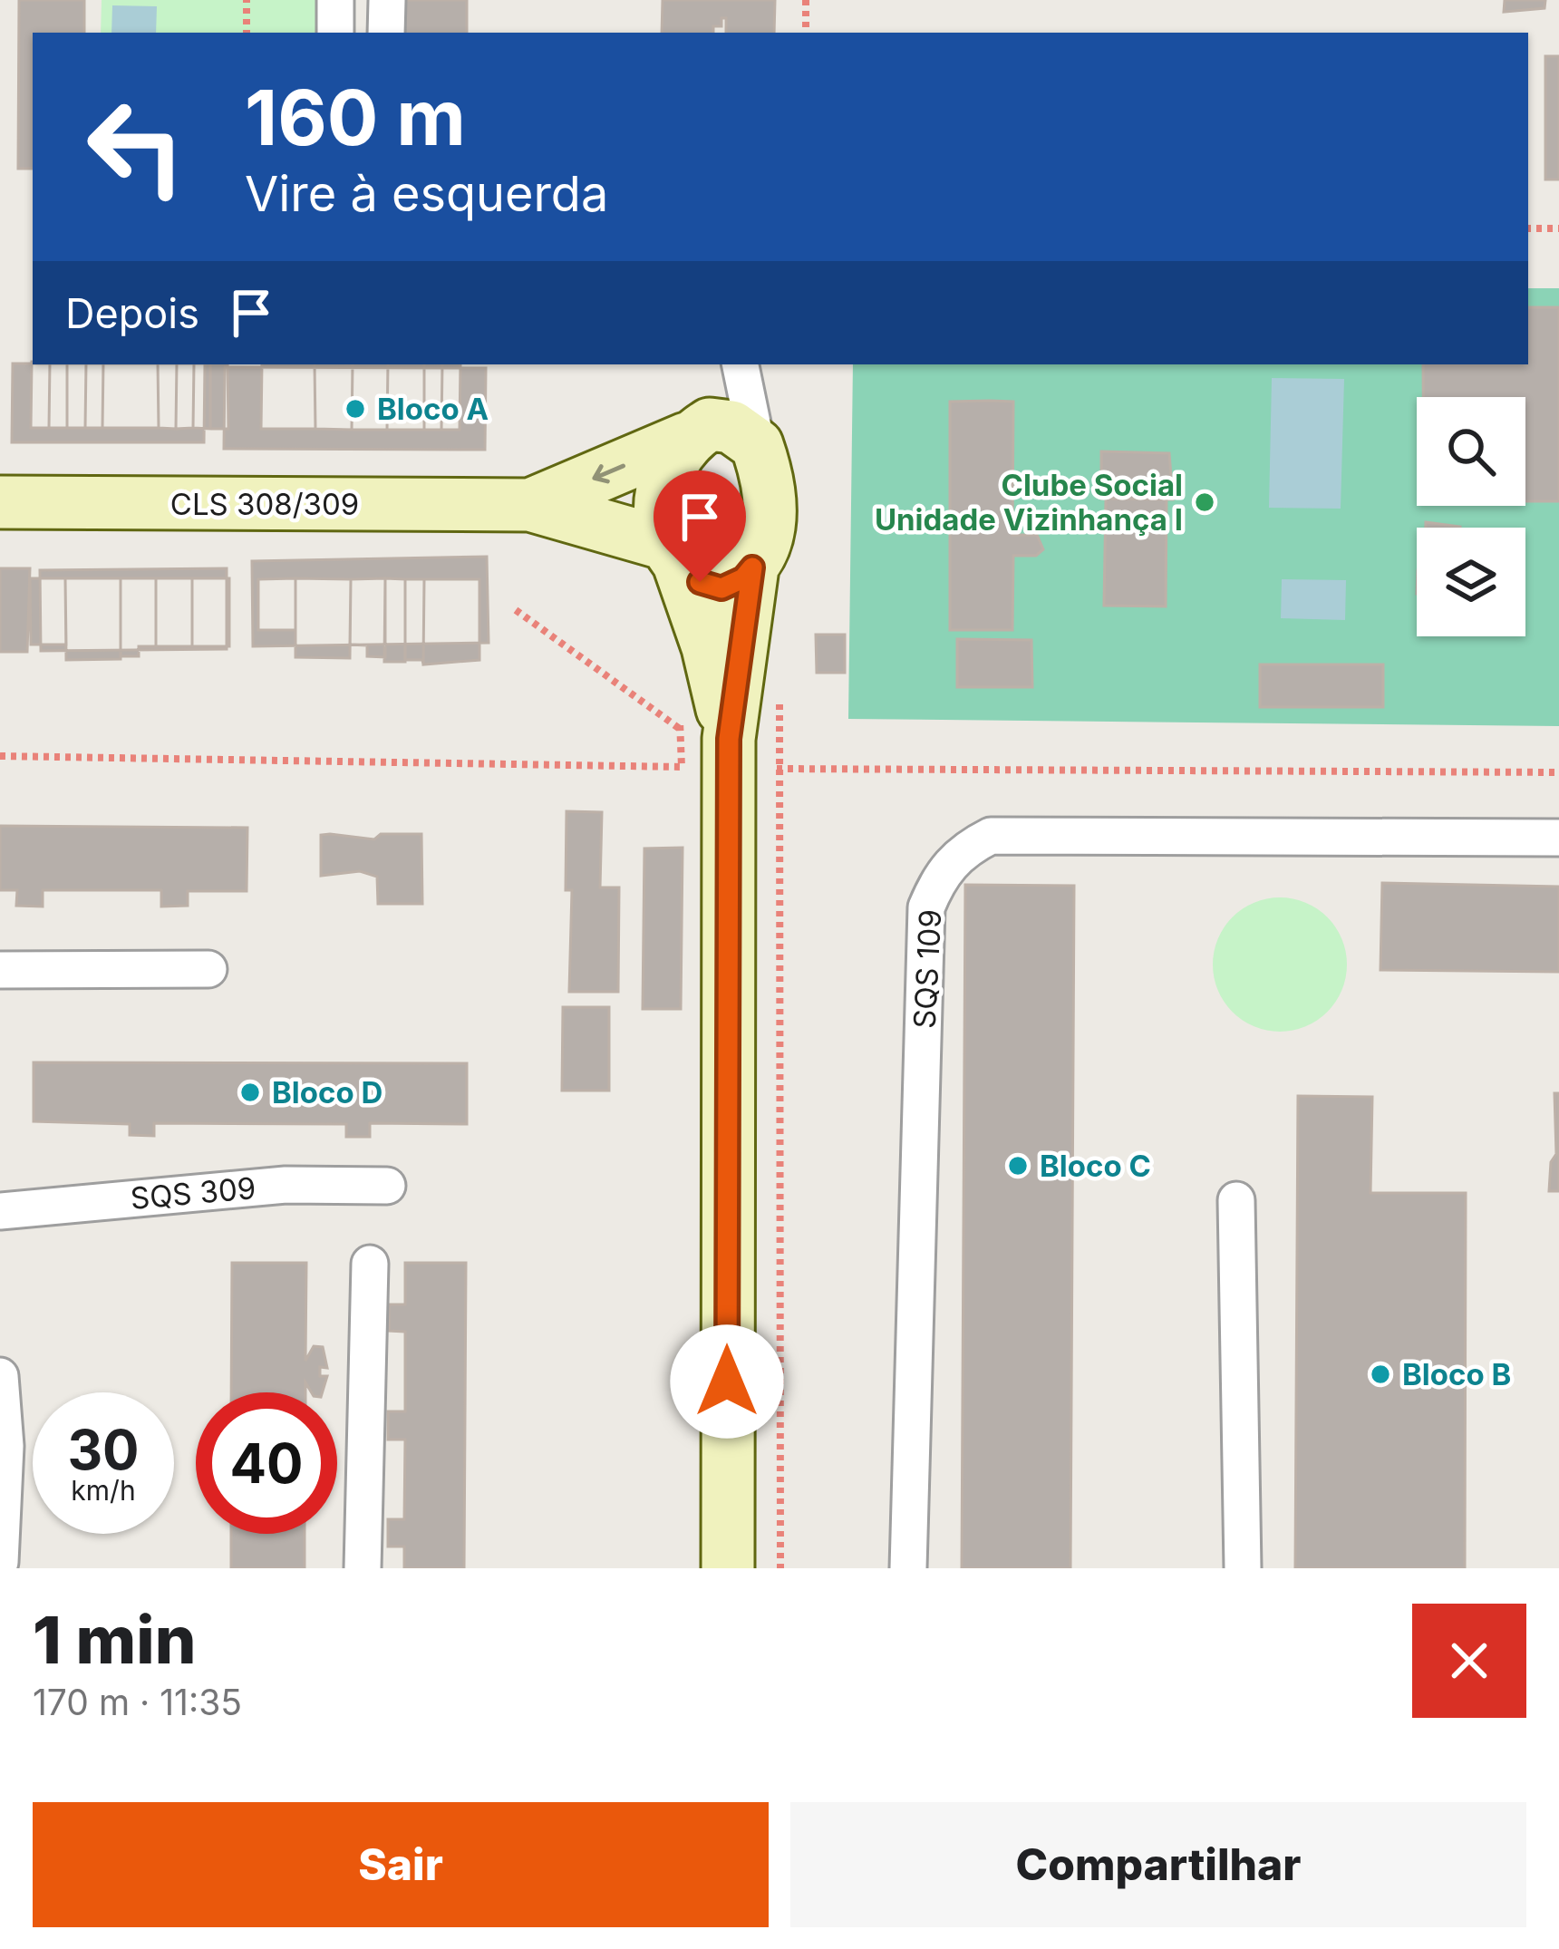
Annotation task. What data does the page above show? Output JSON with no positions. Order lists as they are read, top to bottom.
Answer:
{
  "streets": {
    "street": ["CLS 308/309", "SQS 109", "SQS 309"]
  },
  "places": [
    "Bloco A",
    "Clube Social Unidade Vizinhança I",
    "Bloco D",
    "Bloco C",
    "Bloco B"
  ],
  "page": {
    "turn": ["160 m", "Vire à esquerda"],
    "then": "Depois",
    "speed": "30 km/h",
    "limit": "40",
    "heading": ["1 min", "170 m · 11:35"],
    "buttons": ["Sair", "Compartilhar"]
  }
}
